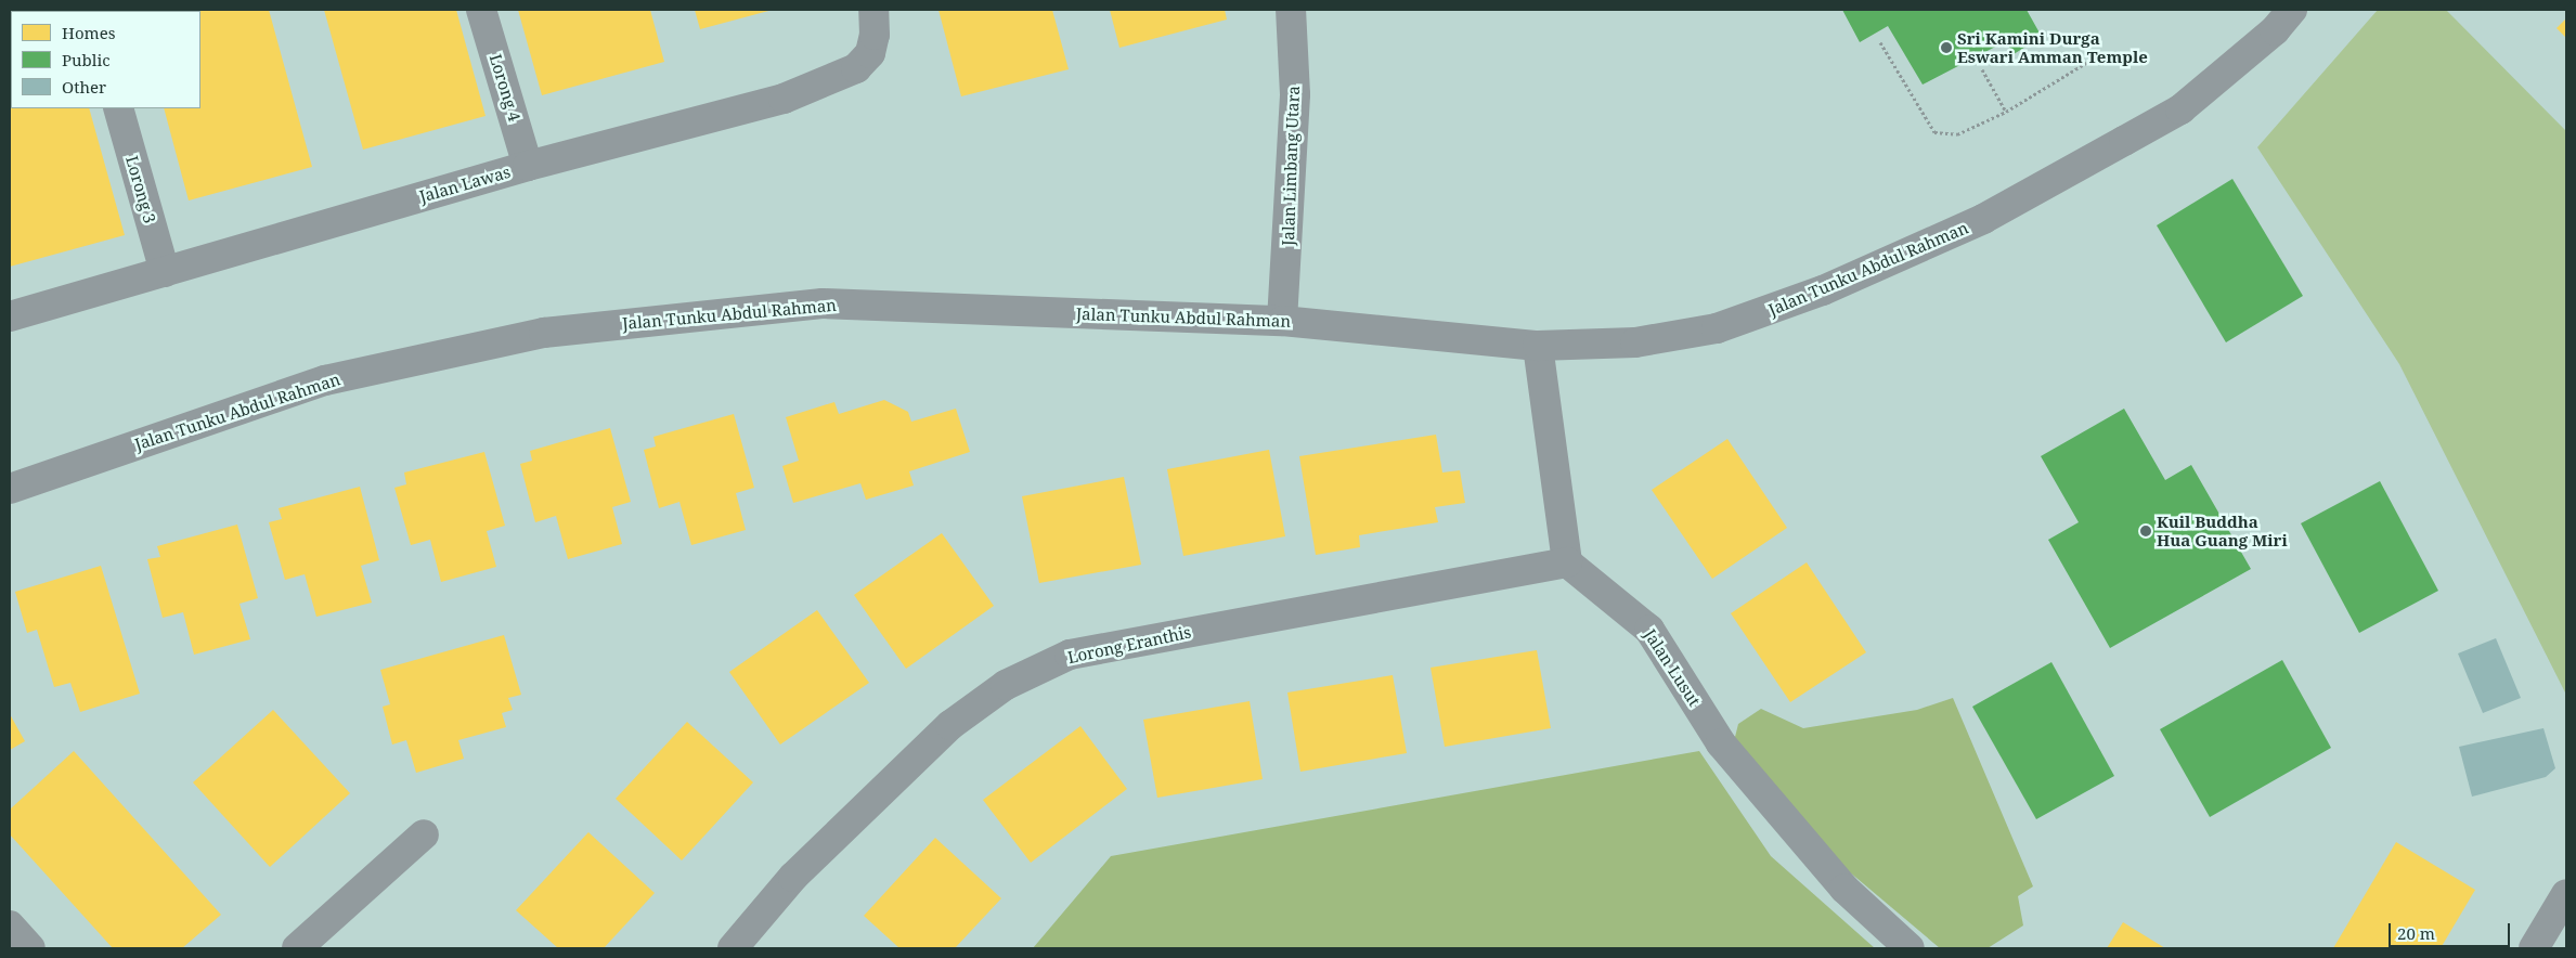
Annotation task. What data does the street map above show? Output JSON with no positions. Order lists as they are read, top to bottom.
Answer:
{
  "streets": {
    "street": [
      "Lorong 4",
      "Jalan Limbang Utara",
      "Jalan Lawas",
      "Lorong 3",
      "Jalan Tunku Abdul Rahman",
      "Lorong Eranthis",
      "Jalan Lusut"
    ]
  },
  "crossings": [
    ["Lorong 4", "Jalan Lawas"],
    ["Jalan Limbang Utara", "Jalan Tunku Abdul Rahman"],
    ["Jalan Lawas", "Lorong 3"],
    ["Lorong Eranthis", "Jalan Lusut"]
  ],
  "places": ["Sri Kamini Durga Eswari Amman Temple", "Kuil Buddha Hua Guang Miri"],
  "legend": ["Homes", "Public", "Other"],
  "scale_bar": "20 m"
}
